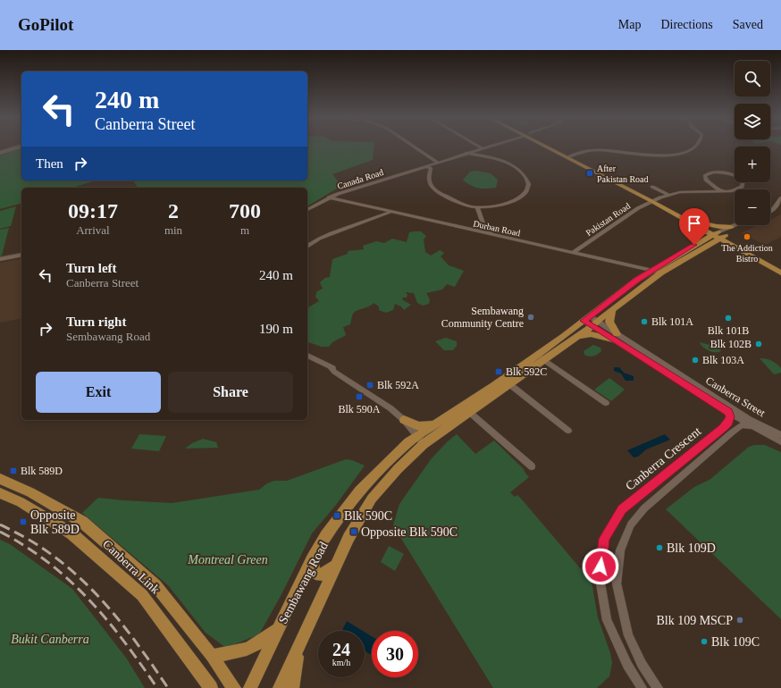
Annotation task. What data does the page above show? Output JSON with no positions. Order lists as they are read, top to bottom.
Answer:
{
  "streets": {
    "main road": ["Canberra Link", "Sembawang Road"],
    "street": [
      "Canada Road",
      "Pakistan Road",
      "Durban Road",
      "Canberra Street",
      "Canberra Crescent"
    ]
  },
  "crossings": [
    ["Canada Road", "Durban Road"],
    ["Pakistan Road", "Durban Road"],
    ["Durban Road", "Sembawang Road"],
    ["Canberra Street", "Canberra Crescent"],
    ["Canberra Street", "Sembawang Road"]
  ],
  "parks": ["Montreal Green", "Bukit Canberra"],
  "places": {
    "transit": [
      "After Pakistan Road",
      "Blk 592C",
      "Blk 592A",
      "Blk 590A",
      "Blk 589D",
      "Blk 590C",
      "Opposite Blk 589D",
      "Opposite Blk 590C"
    ],
    "other": [
      "The Addiction Bistro",
      "Sembawang Community Centre",
      "Blk 101B",
      "Blk 101A",
      "Blk 102B",
      "Blk 103A",
      "Blk 109D",
      "Blk 109 MSCP",
      "Blk 109C"
    ]
  },
  "page": {
    "header": "GoPilot",
    "nav": ["Map", "Directions", "Saved"],
    "map_buttons": ["+", "−"],
    "turn": ["240 m", "Canberra Street"],
    "then": "Then",
    "eta": [
      "09:17",
      "Arrival",
      "2",
      "min",
      "700",
      "m"
    ],
    "list": [
      {
        "name": "Turn left",
        "note": "Canberra Street",
        "value": "240 m"
      },
      {
        "name": "Turn right",
        "note": "Sembawang Road",
        "value": "190 m"
      }
    ],
    "buttons": ["Exit", "Share"],
    "speed": "24 km/h",
    "limit": "30"
  }
}
